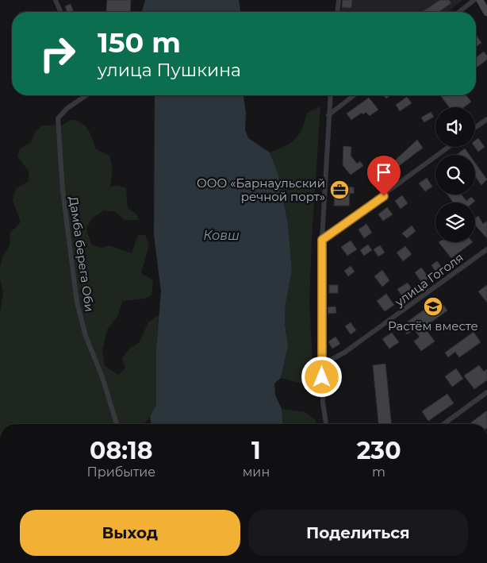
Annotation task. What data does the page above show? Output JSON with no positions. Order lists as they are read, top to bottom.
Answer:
{
  "streets": {
    "street": ["Дамба берега Оби", "улица Гоголя"]
  },
  "water": ["Ковш"],
  "places": {
    "office": ["ООО «Барнаульский речной порт»"],
    "school or university": ["Растём вместе"]
  },
  "page": {
    "turn": ["150 m", "улица Пушкина"],
    "eta": [
      "08:18",
      "Прибытие",
      "1",
      "мин",
      "230",
      "m"
    ],
    "buttons": ["Выход", "Поделиться"]
  }
}
